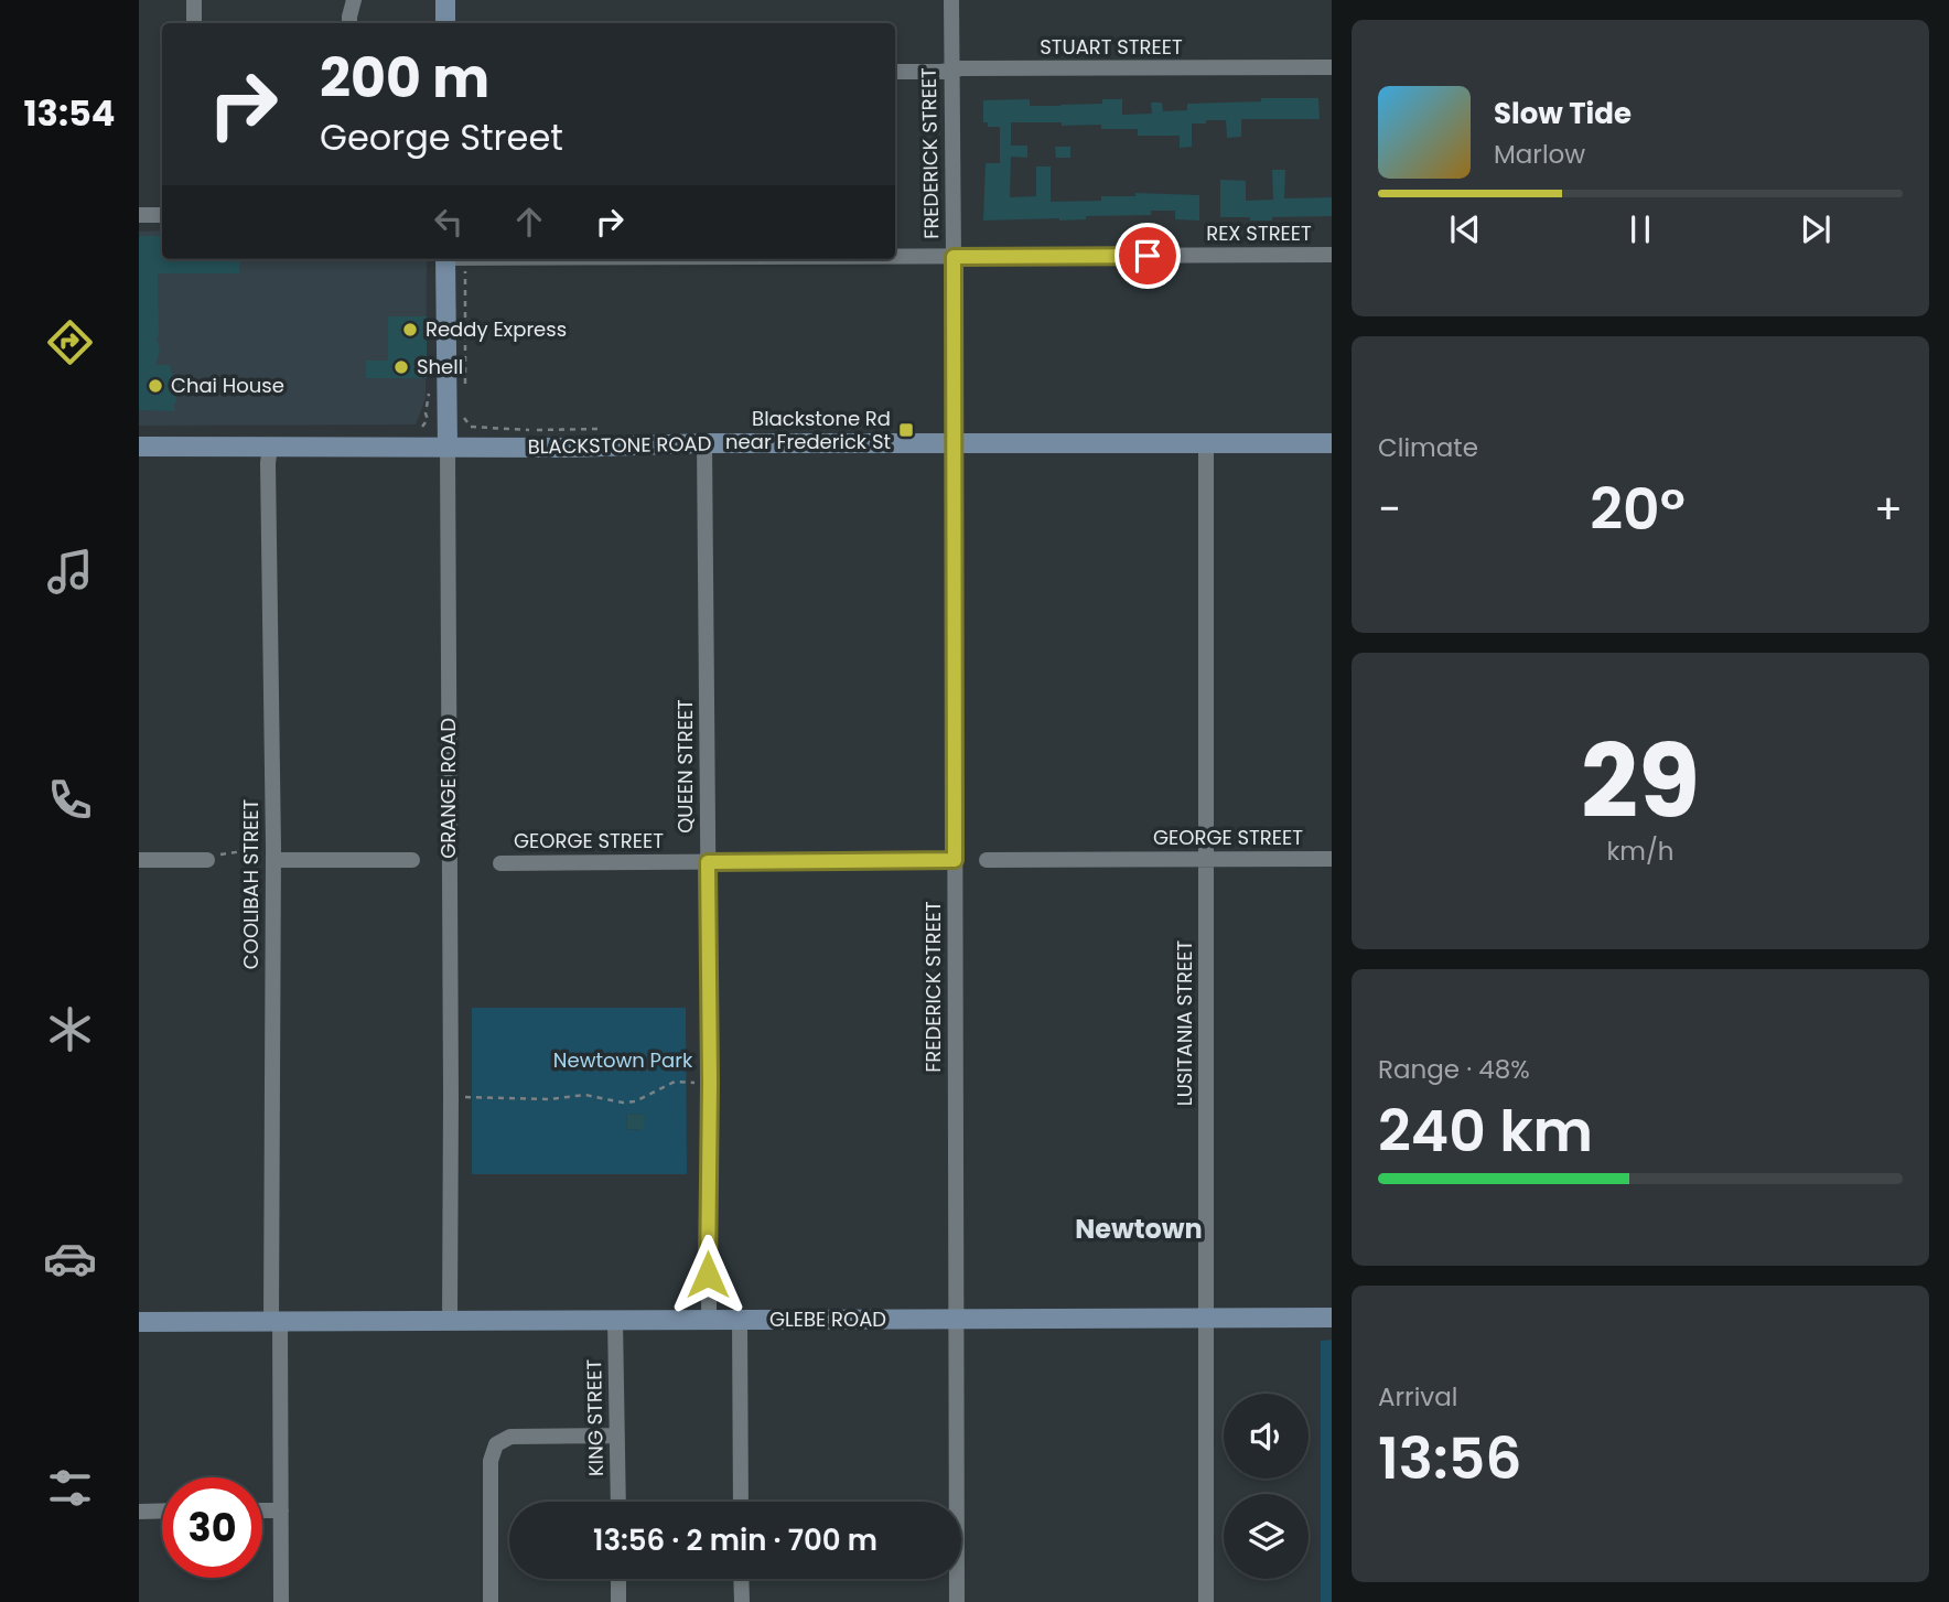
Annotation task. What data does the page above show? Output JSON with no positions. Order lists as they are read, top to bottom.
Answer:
{
  "streets": {
    "main road": ["BLACKSTONE ROAD", "GRANGE ROAD", "GLEBE ROAD"],
    "street": [
      "STUART STREET",
      "FREDERICK STREET",
      "REX STREET",
      "QUEEN STREET",
      "GEORGE STREET",
      "COOLIBAH STREET",
      "LUSITANIA STREET",
      "KING STREET"
    ]
  },
  "crossings": [
    ["STUART STREET", "FREDERICK STREET"],
    ["FREDERICK STREET", "REX STREET"],
    ["FREDERICK STREET", "BLACKSTONE ROAD"],
    ["FREDERICK STREET", "GEORGE STREET"],
    ["FREDERICK STREET", "GLEBE ROAD"],
    ["BLACKSTONE ROAD", "QUEEN STREET"],
    ["BLACKSTONE ROAD", "GRANGE ROAD"],
    ["BLACKSTONE ROAD", "COOLIBAH STREET"],
    ["BLACKSTONE ROAD", "LUSITANIA STREET"],
    ["QUEEN STREET", "GEORGE STREET"],
    ["QUEEN STREET", "GLEBE ROAD"],
    ["GRANGE ROAD", "GLEBE ROAD"],
    ["GEORGE STREET", "LUSITANIA STREET"],
    ["COOLIBAH STREET", "GLEBE ROAD"],
    ["LUSITANIA STREET", "GLEBE ROAD"],
    ["GLEBE ROAD", "KING STREET"]
  ],
  "districts": ["Newtown"],
  "parks": ["Newtown Park"],
  "places": {
    "other": ["Reddy Express", "Shell", "Chai House"],
    "transit": ["Blackstone Rd near Frederick St"]
  },
  "page": {
    "tabs": "13:54",
    "turn": ["200 m", "George Street"],
    "song": ["Slow Tide", "Marlow"],
    "tile": [
      "Climate",
      ["29", "km/h"],
      ["Range · 48%", "240 km"],
      ["Arrival", "13:56"]
    ],
    "heat": ["−", "20°", "+"],
    "limit": "30",
    "trip": "13:56 · 2 min · 700 m"
  }
}
